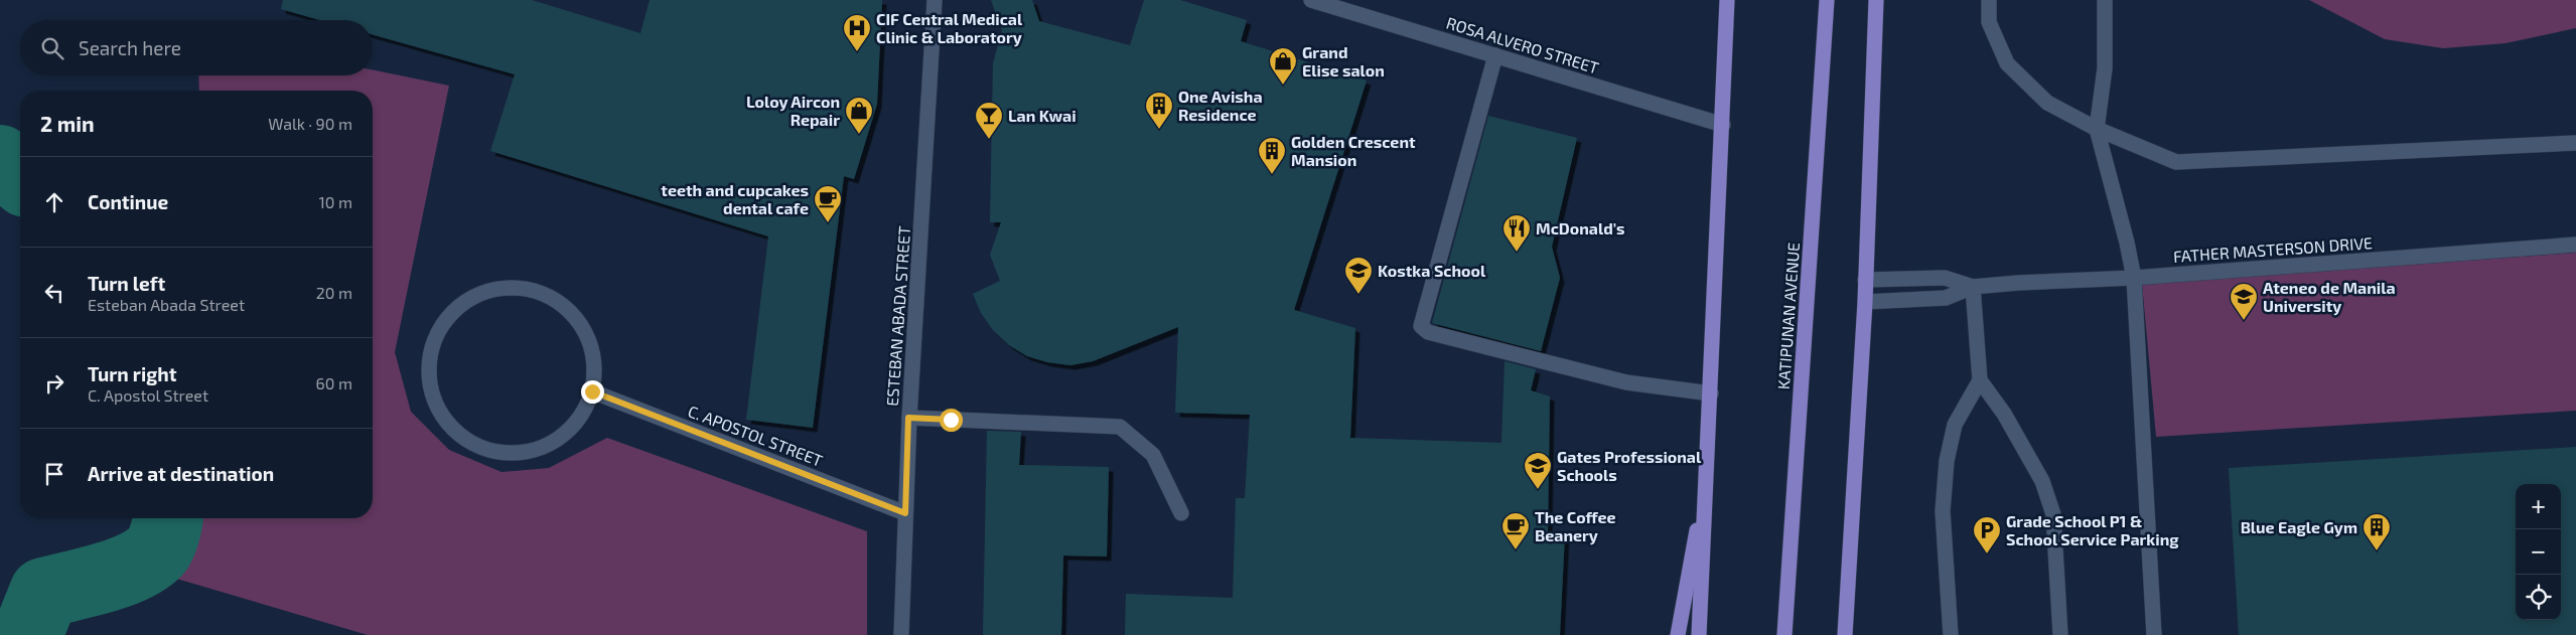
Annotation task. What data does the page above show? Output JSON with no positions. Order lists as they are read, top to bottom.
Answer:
{
  "streets": {
    "main road": ["KATIPUNAN AVENUE"],
    "street": [
      "ROSA ALVERO STREET",
      "FATHER MASTERSON DRIVE",
      "ESTEBAN ABADA STREET",
      "C. APOSTOL STREET"
    ]
  },
  "crossings": [
    ["ESTEBAN ABADA STREET", "C. APOSTOL STREET"]
  ],
  "places": {
    "hospital": ["CIF Central Medical Clinic & Laboratory"],
    "shop": ["Grand Elise salon", "Loloy Aircon Repair"],
    "building": ["One Avisha Residence", "Golden Crescent Mansion", "Blue Eagle Gym"],
    "bar": ["Lan Kwai"],
    "cafe": ["teeth and cupcakes dental cafe", "The Coffee Beanery"],
    "restaurant": ["McDonald's"],
    "school or university": ["Kostka School", "Ateneo de Manila University", "Gates Professional Schools"],
    "parking": ["Grade School P1 & School Service Parking"]
  },
  "page": {
    "search": "Search here",
    "heading": ["2 min", "Walk · 90 m"],
    "list": [
      ["Continue", "10 m"],
      ["Turn left", "Esteban Abada Street", "20 m"],
      ["Turn right", "C. Apostol Street", "60 m"],
      "Arrive at destination"
    ],
    "map_buttons": ["+", "−"]
  }
}
